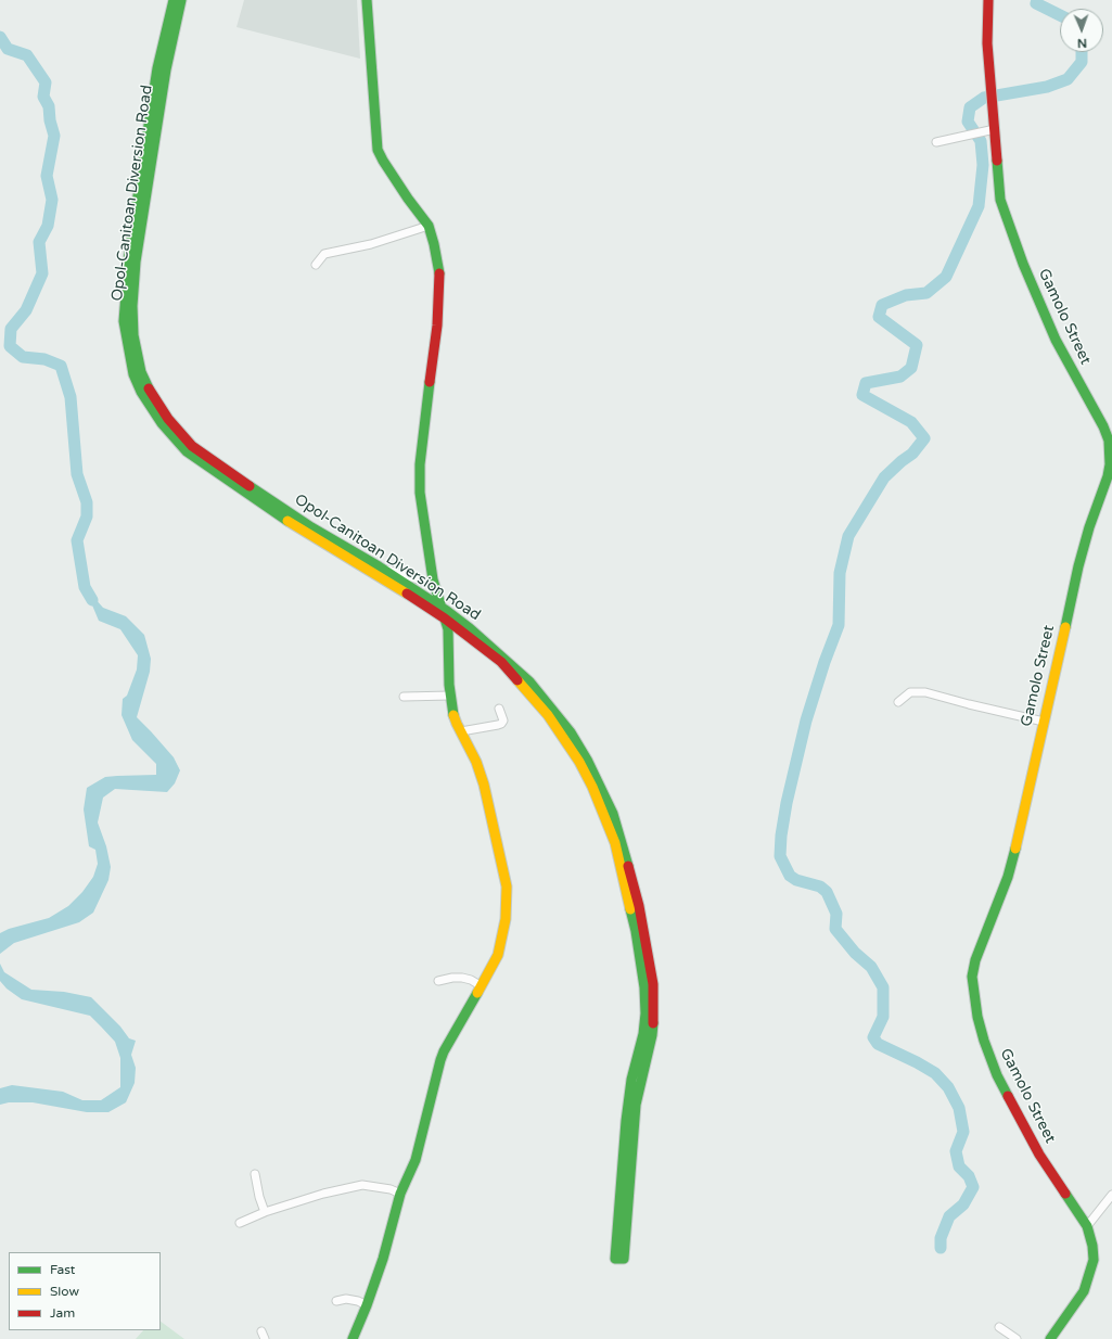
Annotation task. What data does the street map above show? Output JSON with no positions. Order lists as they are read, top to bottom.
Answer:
{
  "streets": {
    "street": ["Opol-Canitoan Diversion Road", "Gamolo Street"]
  },
  "legend": ["Fast", "Slow", "Jam"],
  "north": "bottom"
}
